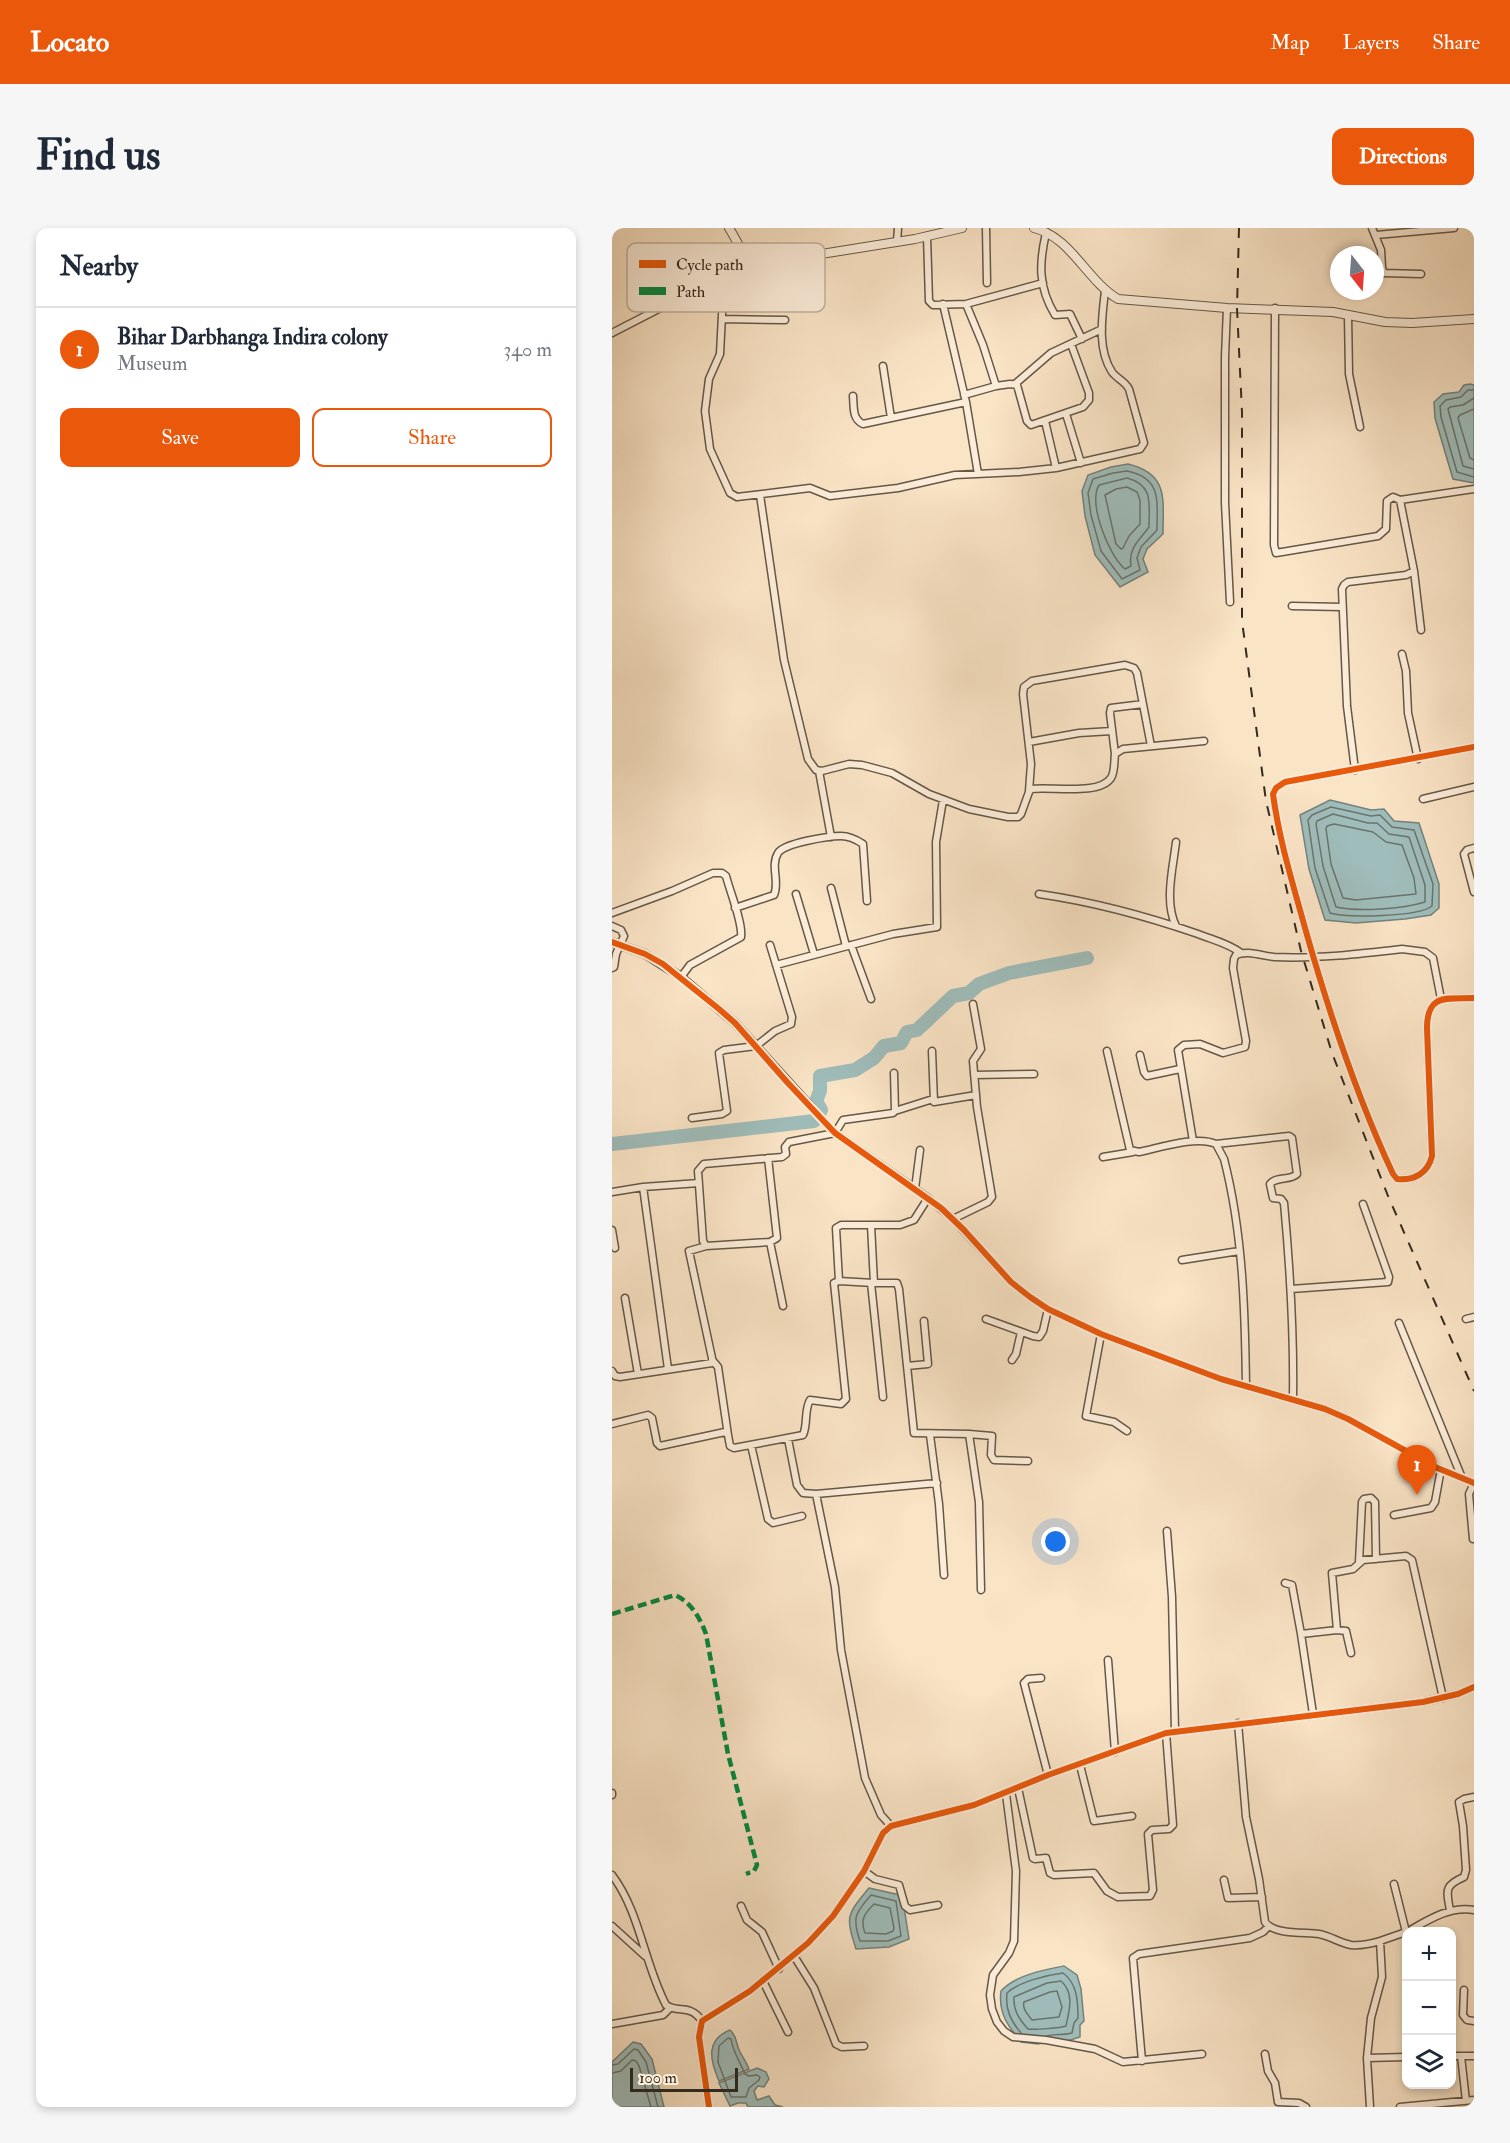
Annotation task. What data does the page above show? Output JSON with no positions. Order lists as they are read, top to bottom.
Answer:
{
  "legend": ["Cycle path", "Path"],
  "scale_bar": "100 m",
  "north": "bottom",
  "page": {
    "header": "Locato",
    "nav": ["Map", "Layers", "Share"],
    "buttons": [
      "Directions",
      ["Save", "Share"]
    ],
    "title": "Find us",
    "heading": "Nearby",
    "list": [
      {
        "mark": "1",
        "name": "Bihar Darbhanga Indira colony",
        "note": "Museum",
        "value": "340 m"
      }
    ],
    "pins": "1",
    "map_buttons": ["+", "−"],
    "scale": "100 m"
  }
}
